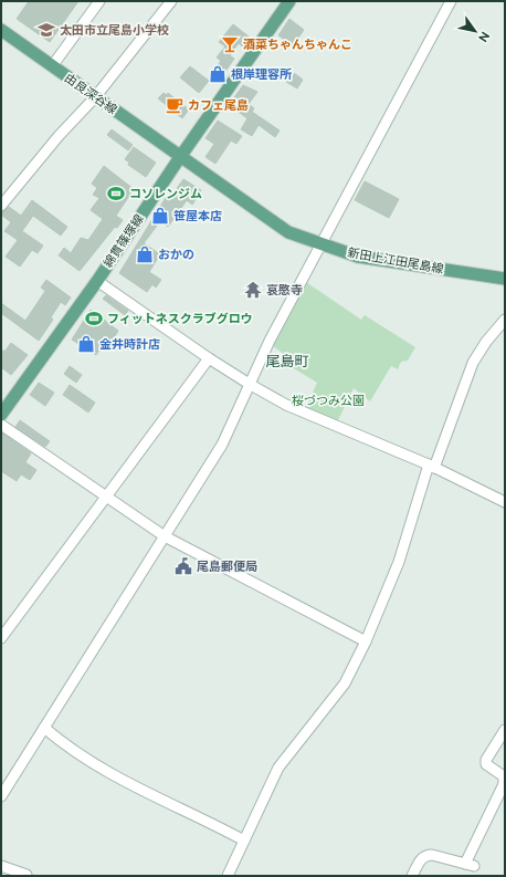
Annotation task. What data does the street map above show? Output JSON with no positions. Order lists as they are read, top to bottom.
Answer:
{
  "streets": {
    "main road": ["由良深谷線", "綿貫篠塚線", "新田上江田尾島線"]
  },
  "crossings": [
    ["由良深谷線", "綿貫篠塚線"],
    ["由良深谷線", "新田上江田尾島線"],
    ["綿貫篠塚線", "新田上江田尾島線"]
  ],
  "districts": ["尾島町"],
  "parks": ["桜づつみ公園"],
  "places": {
    "school or university": ["太田市立尾島小学校"],
    "bar": ["酒菜ちゃんちゃんこ"],
    "shop": [
      "根岸理容所",
      "笹屋本店",
      "おかの",
      "金井時計店"
    ],
    "cafe": ["カフェ尾島"],
    "sports": ["コソレンジム", "フィットネスクラブグロウ"],
    "temple": ["哀愍寺"],
    "public building": ["尾島郵便局"]
  },
  "north": "bottom right"
}
